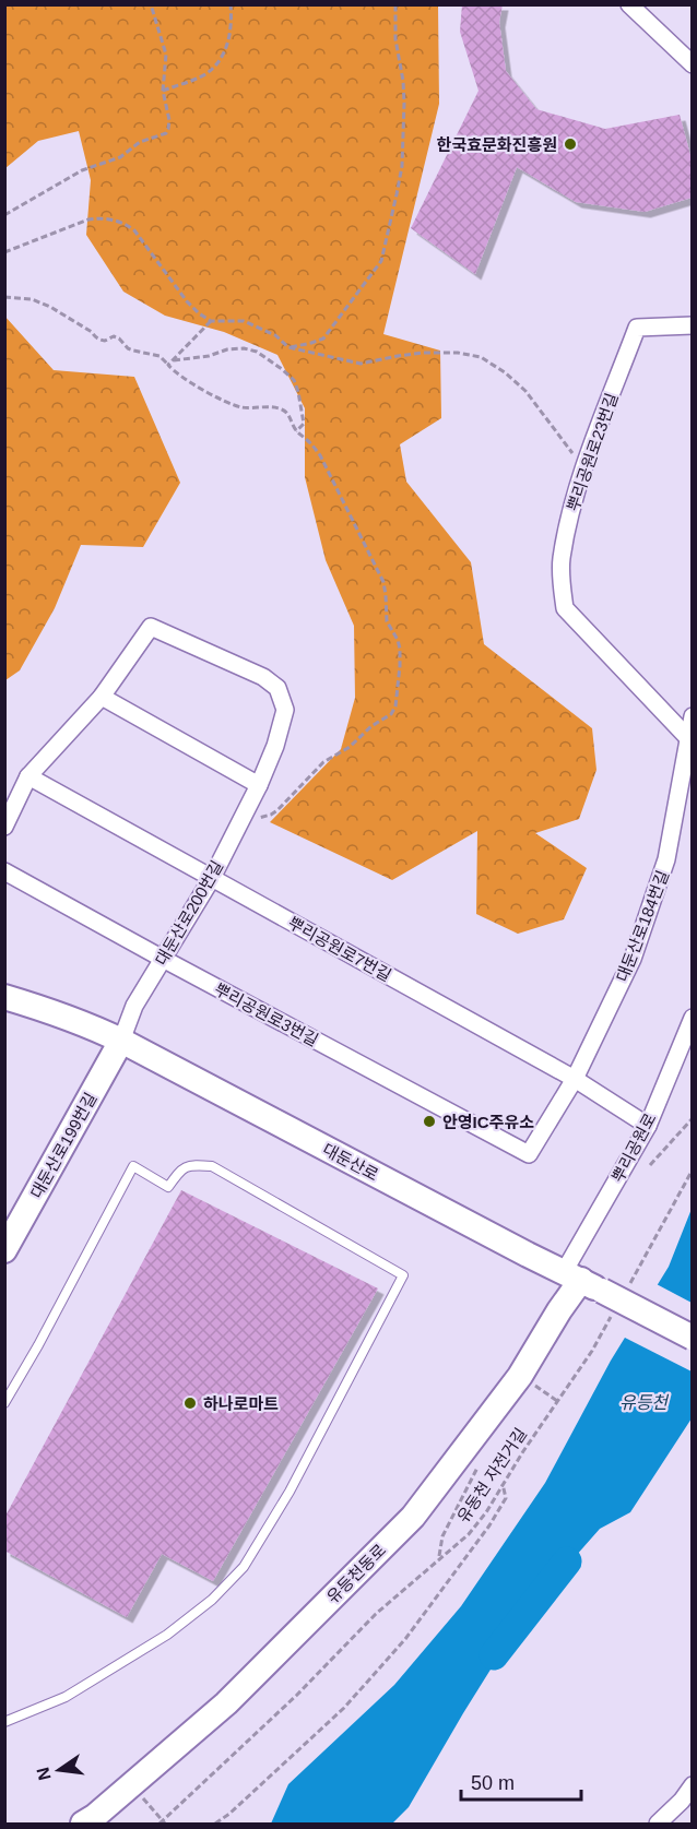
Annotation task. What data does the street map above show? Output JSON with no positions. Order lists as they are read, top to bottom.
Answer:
{
  "streets": {
    "main road": ["대둔산로199번길", "대둔산로", "유등천동로"],
    "street": [
      "뿌리공원로23번길",
      "대둔산로200번길",
      "대둔산로184번길",
      "뿌리공원로7번길",
      "뿌리공원로3번길",
      "뿌리공원로"
    ],
    "path": ["유동천 자전거길"]
  },
  "crossings": [
    ["뿌리공원로23번길", "대둔산로184번길"],
    ["대둔산로200번길", "뿌리공원로7번길"],
    ["대둔산로200번길", "뿌리공원로3번길"],
    ["대둔산로200번길", "대둔산로199번길"],
    ["대둔산로200번길", "대둔산로"],
    ["대둔산로184번길", "뿌리공원로7번길"],
    ["대둔산로184번길", "뿌리공원로3번길"],
    ["뿌리공원로7번길", "뿌리공원로"],
    ["대둔산로199번길", "대둔산로"],
    ["뿌리공원로", "대둔산로"],
    ["뿌리공원로", "유등천동로"],
    ["대둔산로", "유등천동로"]
  ],
  "water": ["유등천"],
  "places": ["한국효문화진흥원", "안영IC주유소", "하나로마트"],
  "scale_bar": "50 m",
  "north": "left"
}
